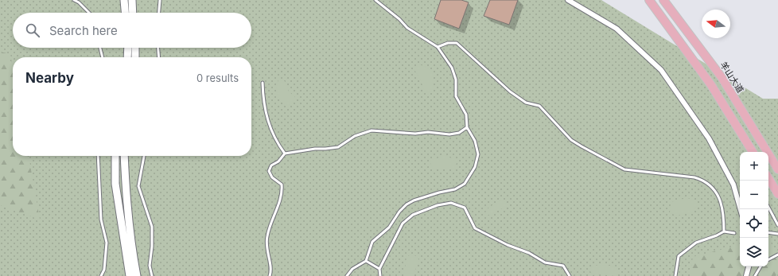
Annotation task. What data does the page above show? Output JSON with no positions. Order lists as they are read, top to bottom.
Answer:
{
  "streets": {
    "main road": ["羊山大道"]
  },
  "north": "left",
  "page": {
    "search": "Search here",
    "heading": ["Nearby", "0 results"],
    "map_buttons": ["+", "−"]
  }
}
